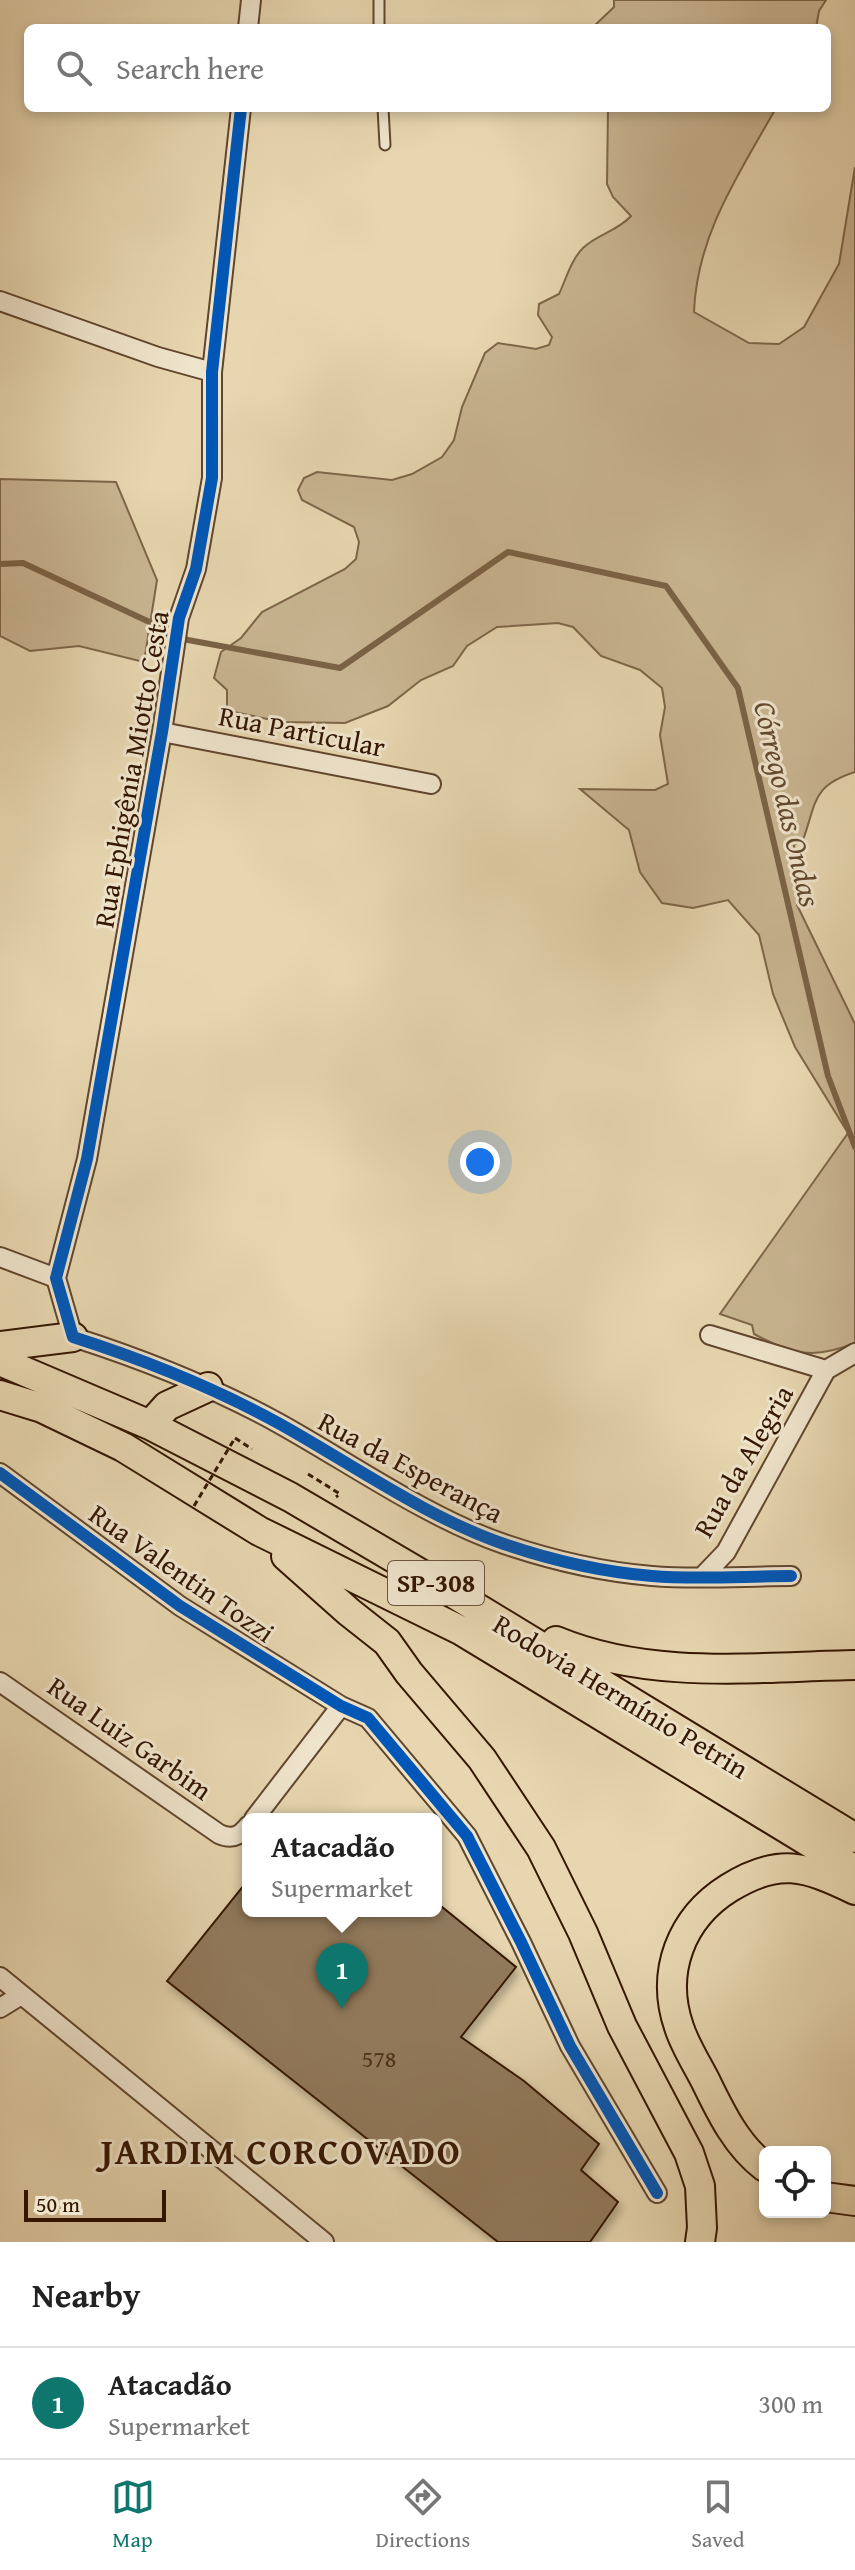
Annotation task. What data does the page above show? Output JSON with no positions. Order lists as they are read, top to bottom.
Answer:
{
  "streets": {
    "main road": ["SP-308", "Rodovia Hermínio Petrin"],
    "street": [
      "Rua Particular",
      "Rua Ephigênia Miotto Cesta",
      "Rua da Alegria",
      "Rua da Esperança",
      "Rua Valentin Tozzi",
      "Rua Luiz Garbim"
    ]
  },
  "crossings": [
    ["Rua Particular", "Rua Ephigênia Miotto Cesta"],
    ["Rua da Alegria", "Rua da Esperança"]
  ],
  "districts": ["JARDIM CORCOVADO"],
  "water": ["Córrego das Ondas"],
  "house_numbers": ["578"],
  "scale_bar": "50 m",
  "page": {
    "search": "Search here",
    "popup": ["Atacadão", "Supermarket"],
    "pins": "1",
    "scale": "50 m",
    "heading": "Nearby",
    "list": [
      {
        "mark": "1",
        "name": "Atacadão",
        "note": "Supermarket",
        "value": "300 m"
      }
    ],
    "nav": ["Map", "Directions", "Saved"]
  }
}
